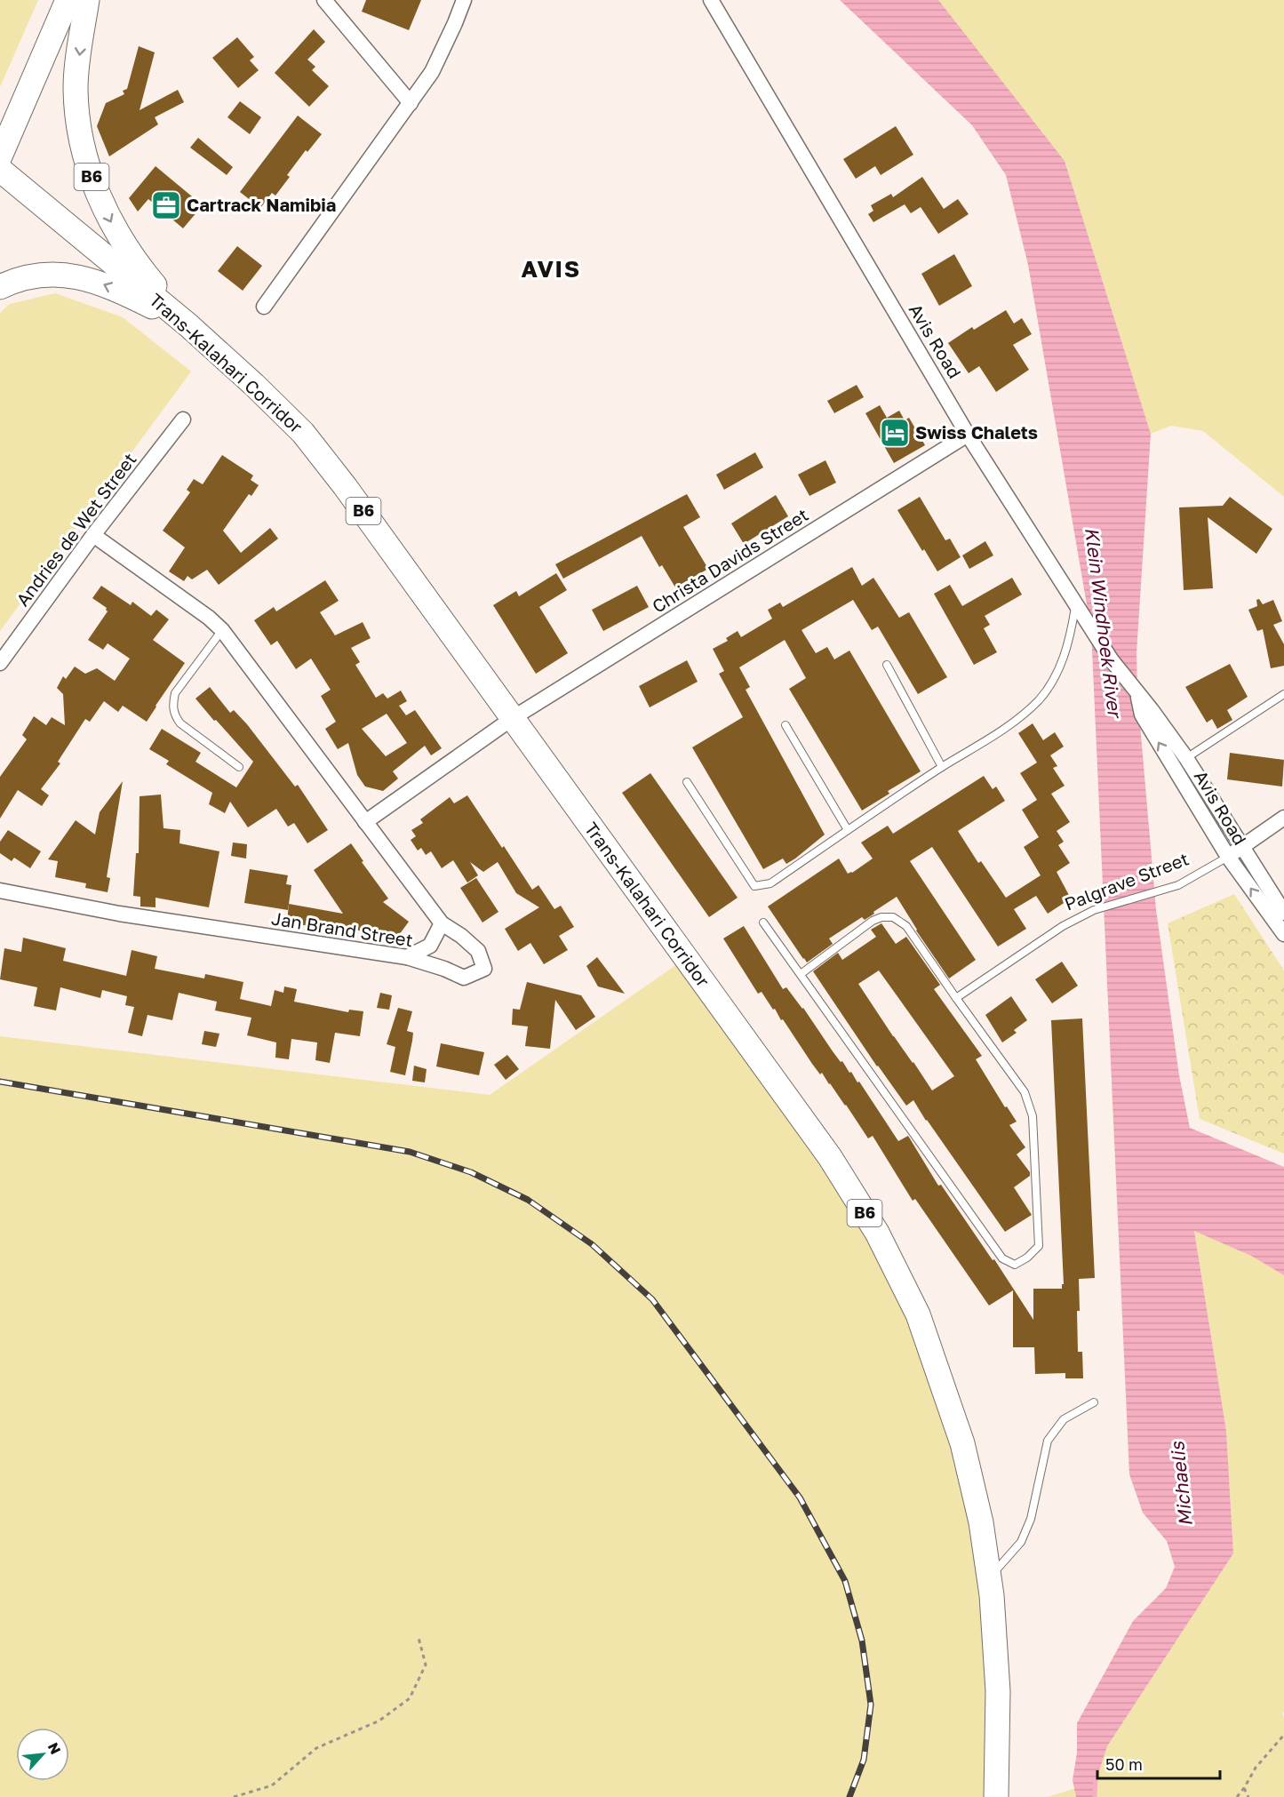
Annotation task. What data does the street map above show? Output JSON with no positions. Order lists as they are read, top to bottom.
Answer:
{
  "streets": {
    "highway": ["B6", "Trans-Kalahari Corridor"],
    "street": [
      "Avis Road",
      "Andries de Wet Street",
      "Christa Davids Street",
      "Palgrave Street",
      "Jan Brand Street"
    ]
  },
  "crossings": [
    ["B6", "Trans-Kalahari Corridor"],
    ["Avis Road", "Christa Davids Street"],
    ["Avis Road", "Palgrave Street"],
    ["Trans-Kalahari Corridor", "Christa Davids Street"],
    ["Andries de Wet Street", "Jan Brand Street"]
  ],
  "districts": ["AVIS"],
  "water": ["Klein Windhoek River", "Michaelis"],
  "places": {
    "office": ["Cartrack Namibia"],
    "hotel": ["Swiss Chalets"]
  },
  "scale_bar": "50 m",
  "north": "top right"
}
